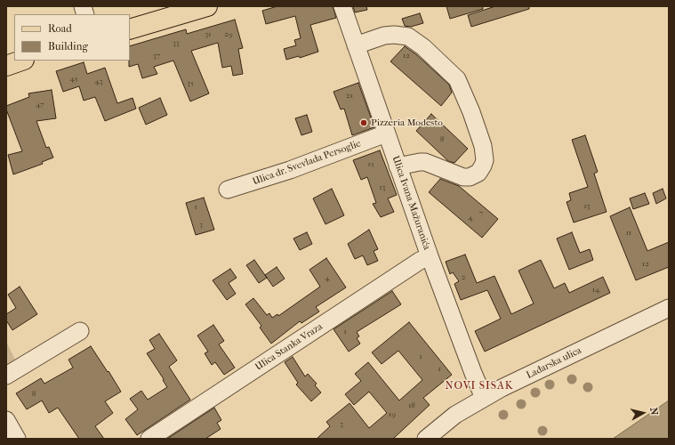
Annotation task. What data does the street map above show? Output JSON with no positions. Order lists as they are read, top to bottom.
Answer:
{
  "streets": {
    "street": [
      "Ulica dr. Svevlada Persoglie",
      "Ulica Ivana Mažuranića",
      "Ulica Stanka Vraza",
      "Lađarska ulica"
    ]
  },
  "crossings": [
    ["Ulica dr. Svevlada Persoglie", "Ulica Ivana Mažuranića"],
    ["Ulica Ivana Mažuranića", "Ulica Stanka Vraza"],
    ["Ulica Ivana Mažuranića", "Lađarska ulica"]
  ],
  "districts": ["NOVI SISAK"],
  "places": ["Pizzeria Modesto"],
  "house_numbers": [
    "31",
    "29",
    "33",
    "37",
    "12",
    "45",
    "43",
    "35",
    "21",
    "47",
    "8",
    "15",
    "13",
    "13",
    "1",
    "7",
    "4",
    "3",
    "11",
    "12",
    "2",
    "4",
    "14",
    "1",
    "1",
    "1",
    "8",
    "18",
    "19",
    "3"
  ],
  "legend": ["Road", "Building"],
  "north": "right"
}
